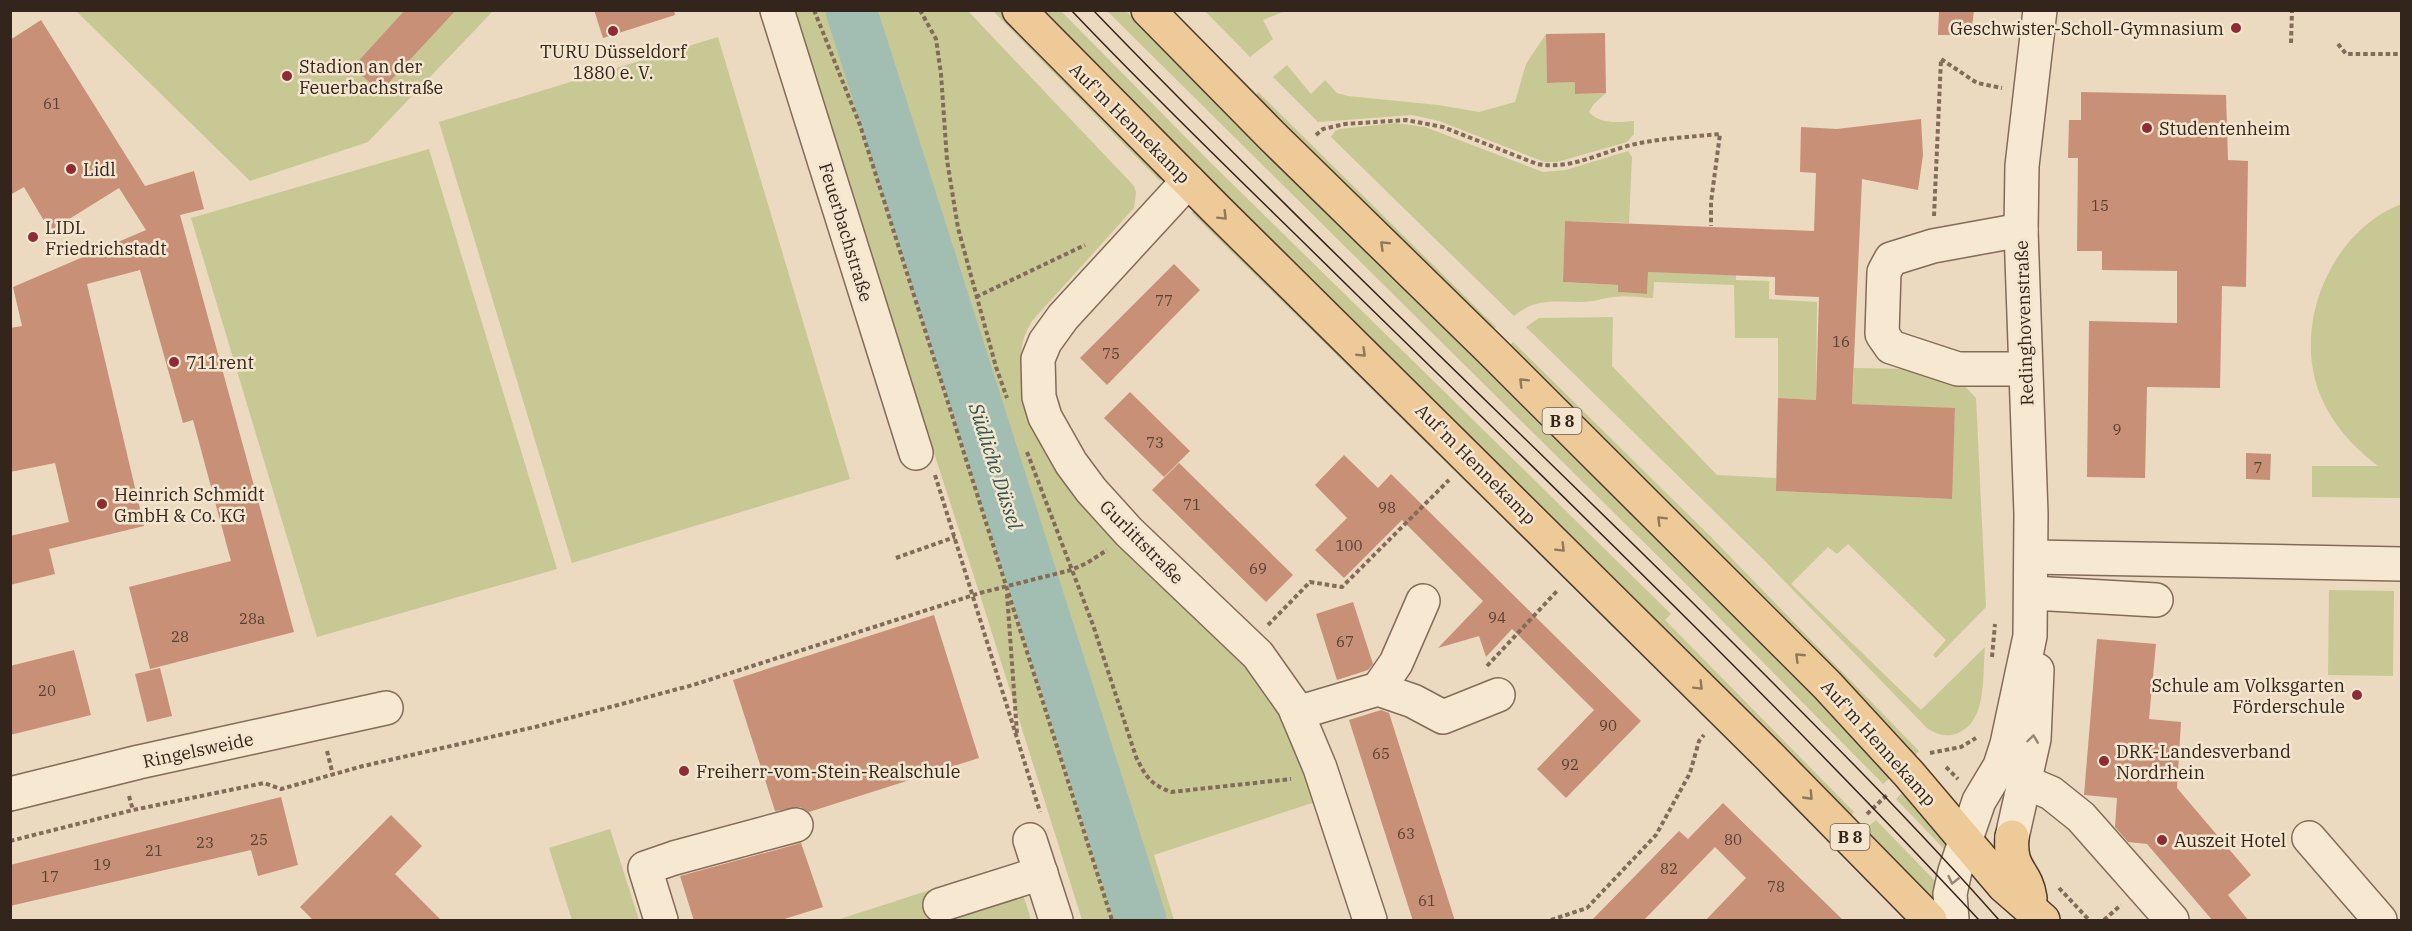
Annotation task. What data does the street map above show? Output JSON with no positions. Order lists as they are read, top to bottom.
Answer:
{
  "streets": {
    "main road": ["Auf'm Hennekamp", "B 8"],
    "street": [
      "Feuerbachstraße",
      "Redinghovenstraße",
      "Gurlittstraße",
      "Ringelsweide"
    ]
  },
  "crossings": [
    ["Auf'm Hennekamp", "Redinghovenstraße"],
    ["Auf'm Hennekamp", "B 8"],
    ["Auf'm Hennekamp", "Gurlittstraße"],
    ["Redinghovenstraße", "B 8"]
  ],
  "water": ["Südliche Düssel"],
  "places": [
    "Geschwister-Scholl-Gymnasium",
    "TURU Düsseldorf 1880 e. V.",
    "Stadion an der Feuerbachstraße",
    "Studentenheim",
    "Lidl",
    "LIDL Friedrichstadt",
    "711rent",
    "Heinrich Schmidt GmbH & Co. KG",
    "Schule am Volksgarten Förderschule",
    "DRK-Landesverband Nordrhein",
    "Freiherr-vom-Stein-Realschule",
    "Auszeit Hotel"
  ],
  "house_numbers": [
    "61",
    "15",
    "77",
    "16",
    "75",
    "9",
    "73",
    "7",
    "71",
    "98",
    "100",
    "69",
    "94",
    "28a",
    "28",
    "67",
    "20",
    "90",
    "65",
    "92",
    "63",
    "25",
    "80",
    "23",
    "21",
    "19",
    "82",
    "17",
    "78",
    "61"
  ]
}
